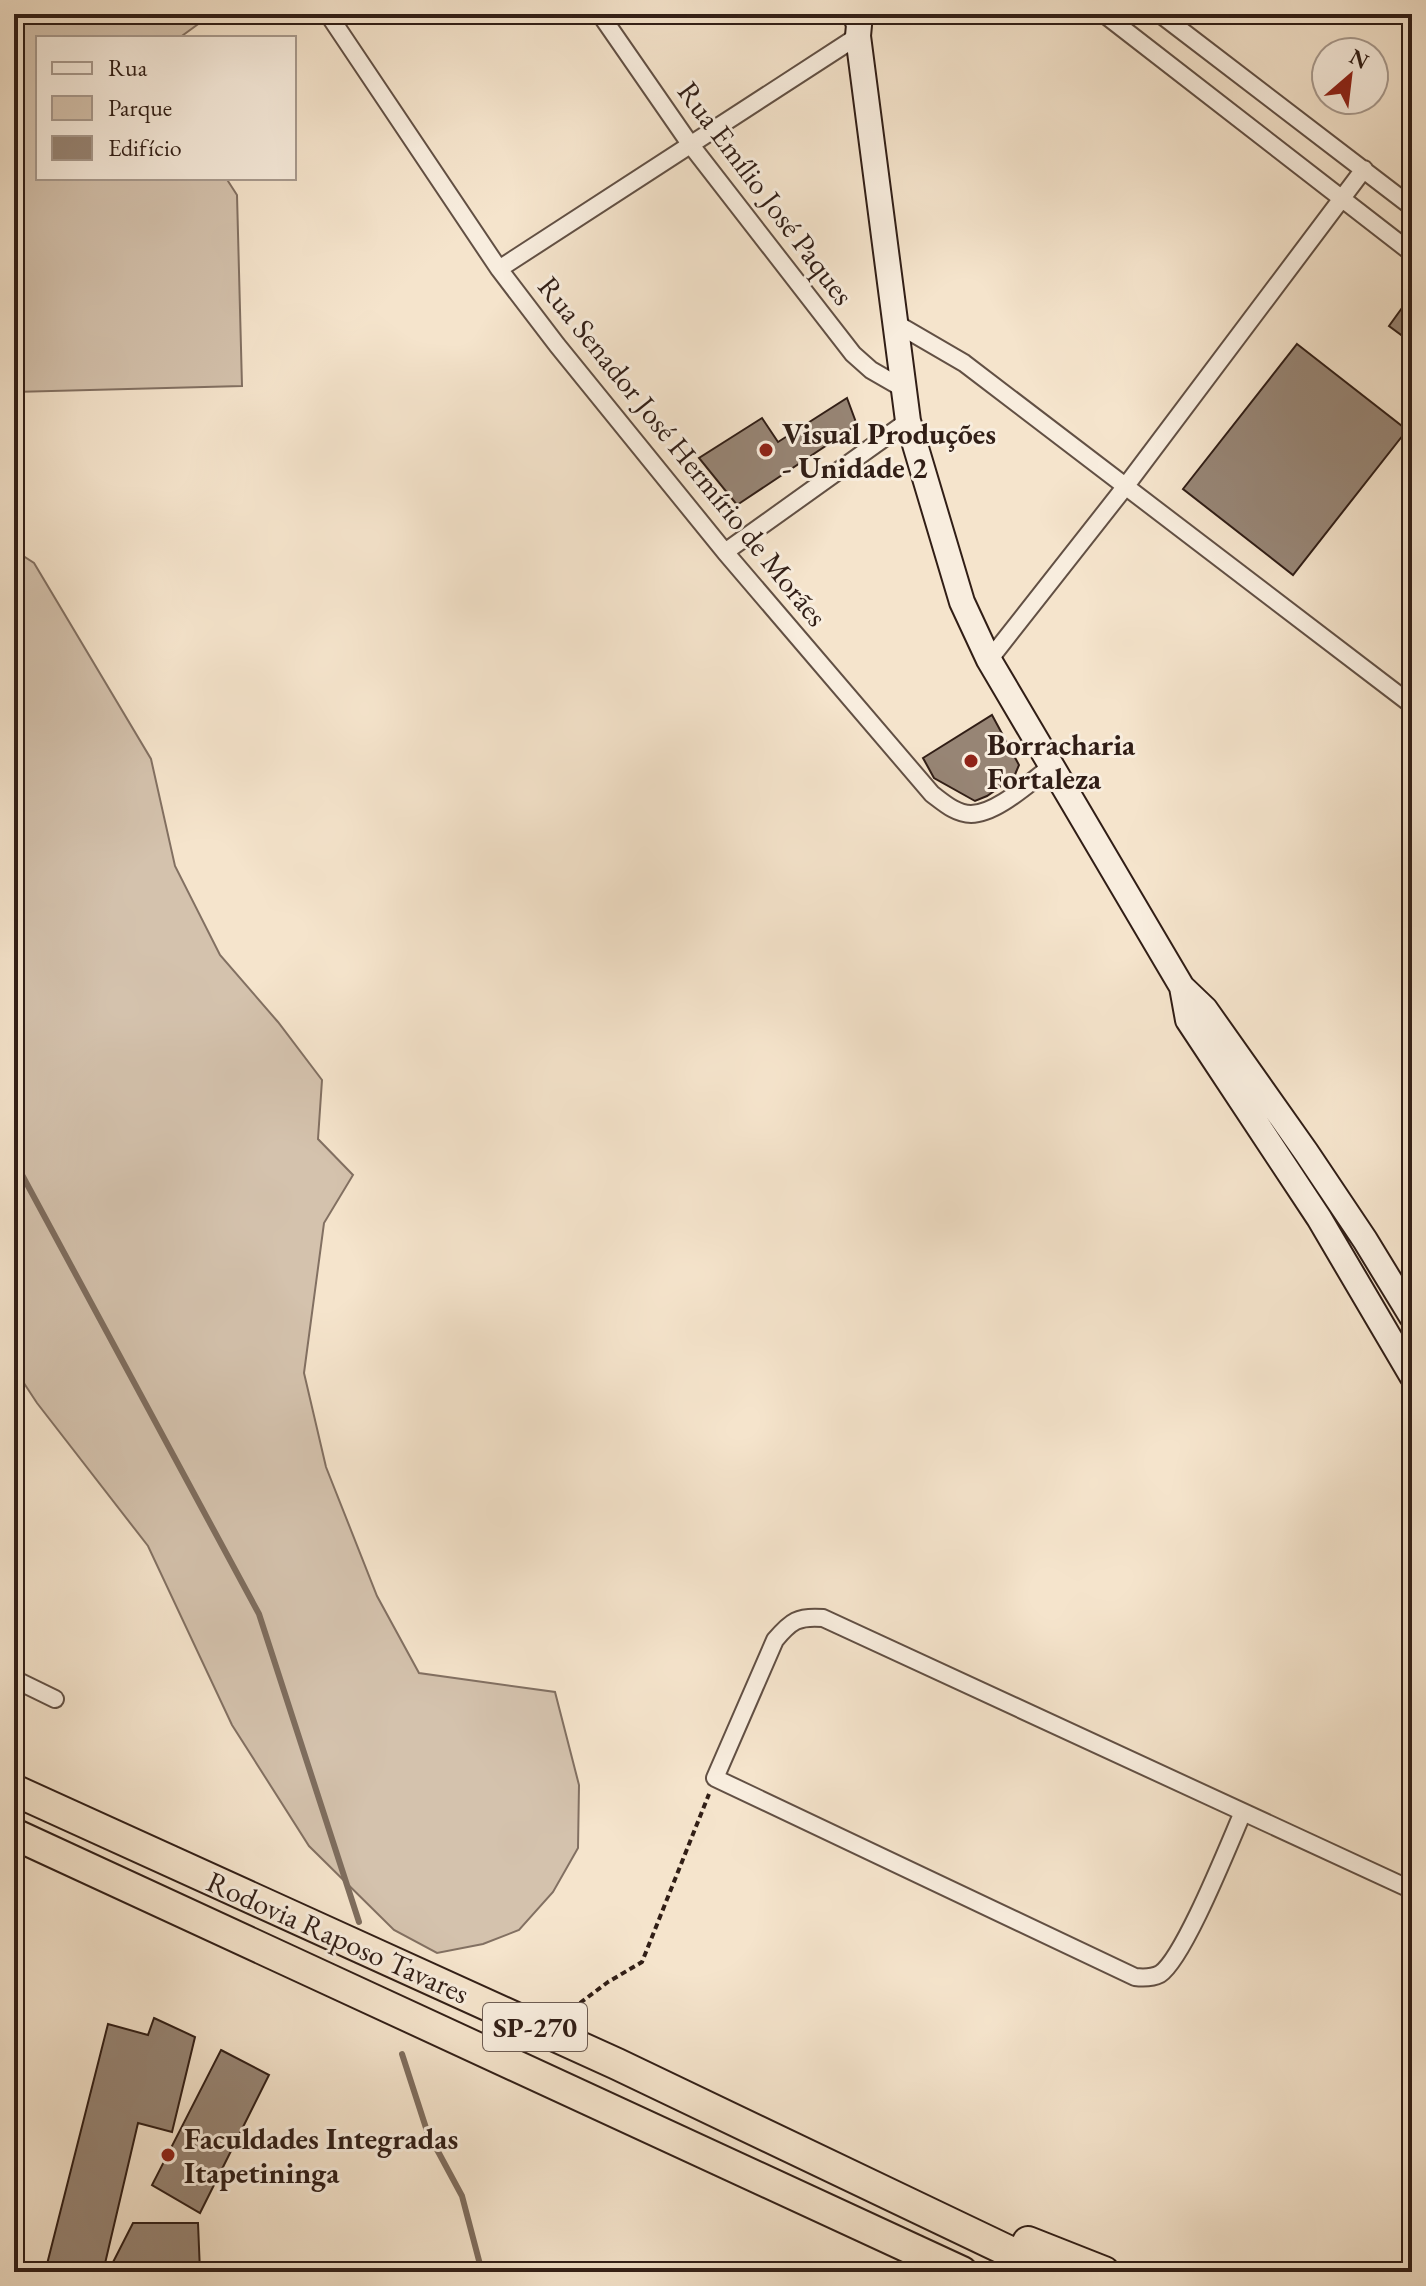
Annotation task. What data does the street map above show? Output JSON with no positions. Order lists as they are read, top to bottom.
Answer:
{
  "streets": {
    "highway": ["Rodovia Raposo Tavares", "SP-270"],
    "street": ["Rua Emílio José Paques", "Rua Senador José Hermírio de Morães"]
  },
  "places": ["Visual Produções - Unidade 2", "Borracharia Fortaleza", "Faculdades Integradas Itapetininga"],
  "legend": ["Rua", "Parque", "Edifício"],
  "north": "top right"
}
